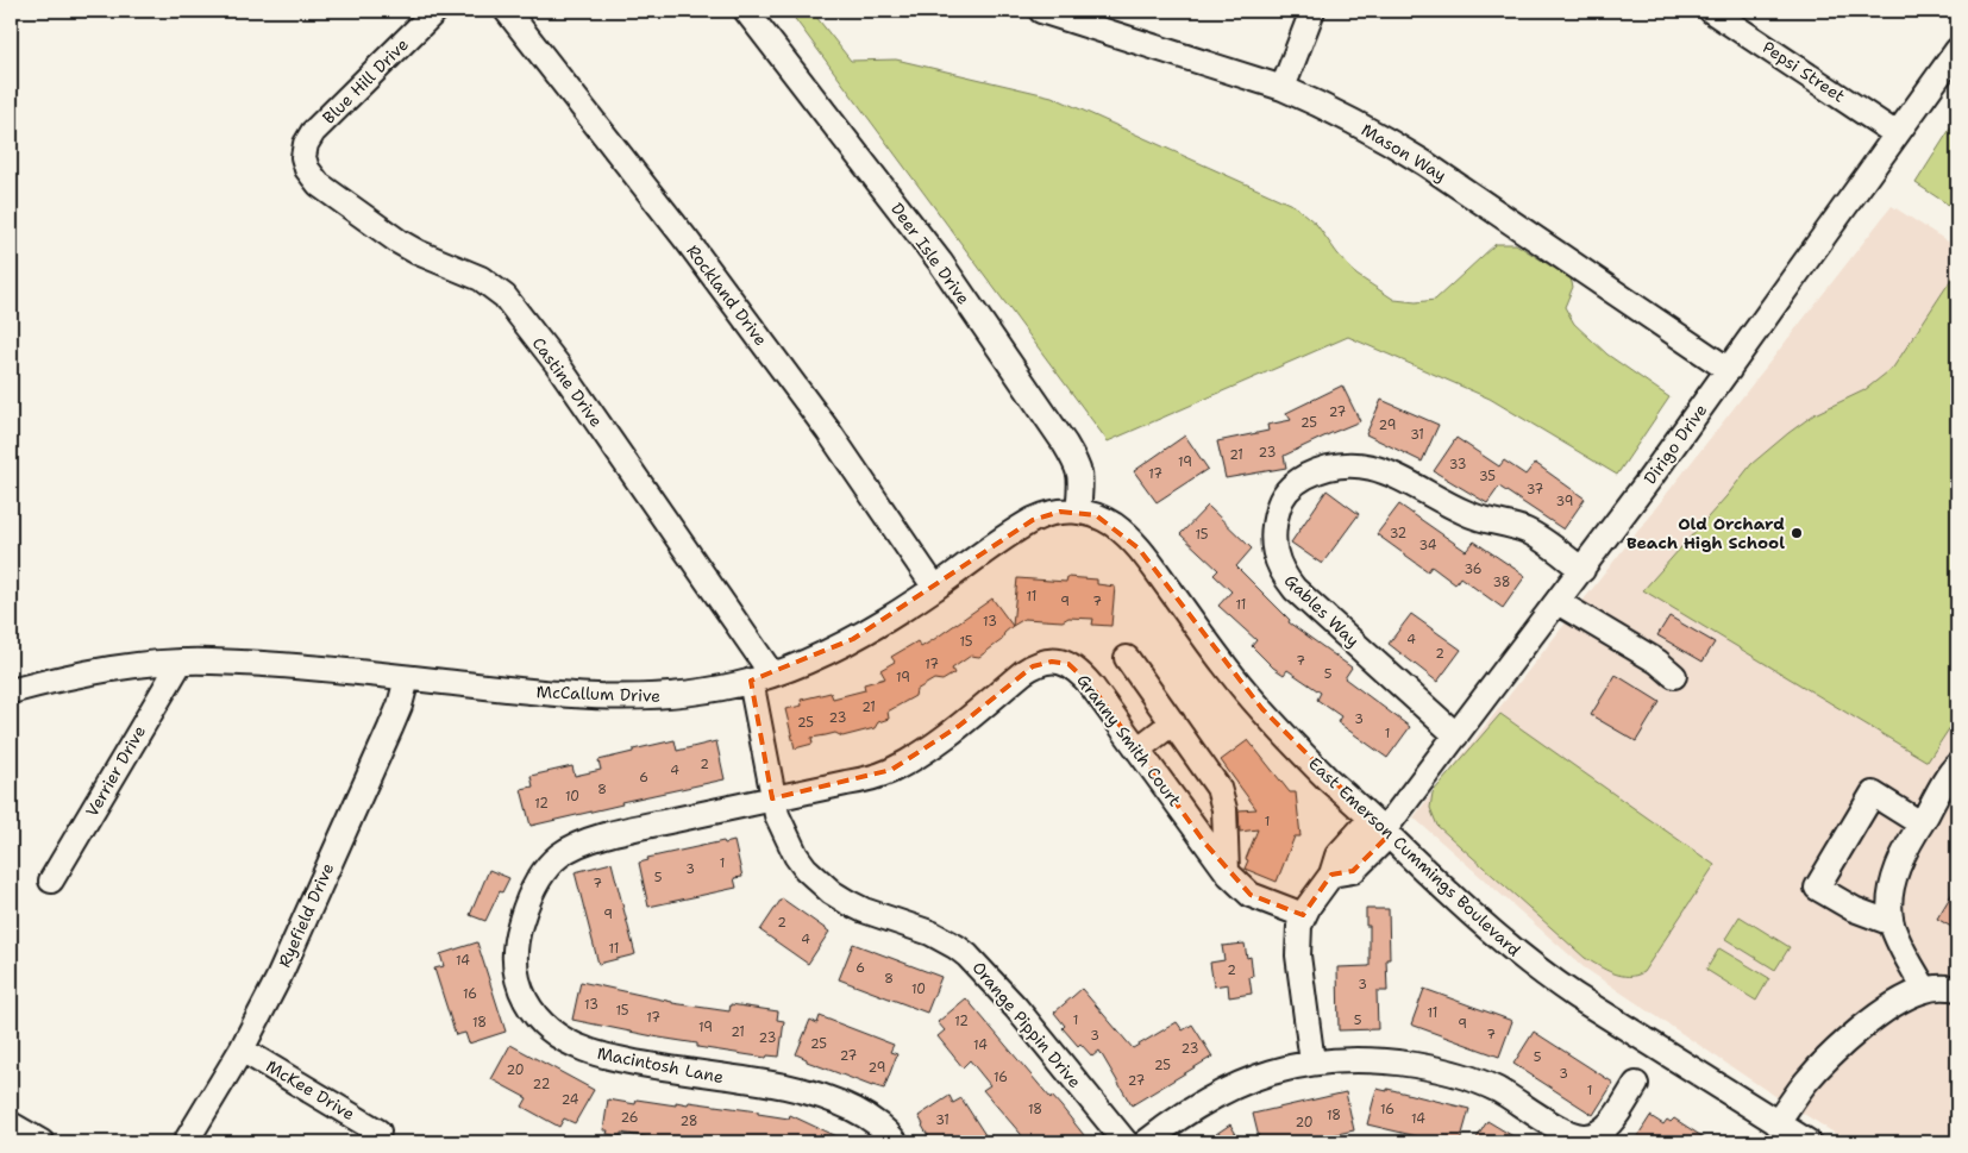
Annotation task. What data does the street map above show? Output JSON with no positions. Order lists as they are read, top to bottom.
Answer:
{
  "streets": {
    "street": [
      "Pepsi Street",
      "Blue Hill Drive",
      "Mason Way",
      "Deer Isle Drive",
      "Rockland Drive",
      "Castine Drive",
      "Dirigo Drive",
      "Gables Way",
      "McCallum Drive",
      "Granny Smith Court",
      "Verrier Drive",
      "East Emerson Cummings Boulevard",
      "Ryefield Drive",
      "Orange Pippin Drive",
      "Macintosh Lane",
      "McKee Drive"
    ]
  },
  "crossings": [
    ["Pepsi Street", "Dirigo Drive"],
    ["Blue Hill Drive", "Castine Drive"],
    ["Mason Way", "Dirigo Drive"],
    ["Deer Isle Drive", "McCallum Drive"],
    ["Deer Isle Drive", "East Emerson Cummings Boulevard"],
    ["Rockland Drive", "McCallum Drive"],
    ["Castine Drive", "McCallum Drive"],
    ["Castine Drive", "Orange Pippin Drive"],
    ["Dirigo Drive", "Gables Way"],
    ["Dirigo Drive", "Granny Smith Court"],
    ["Dirigo Drive", "East Emerson Cummings Boulevard"],
    ["McCallum Drive", "Verrier Drive"],
    ["McCallum Drive", "East Emerson Cummings Boulevard"],
    ["McCallum Drive", "Ryefield Drive"],
    ["McCallum Drive", "Orange Pippin Drive"],
    ["Granny Smith Court", "Orange Pippin Drive"],
    ["Granny Smith Court", "Macintosh Lane"],
    ["Ryefield Drive", "McKee Drive"],
    ["Orange Pippin Drive", "Macintosh Lane"]
  ],
  "places": ["Old Orchard Beach High School"],
  "house_numbers": [
    "27",
    "25",
    "29",
    "31",
    "23",
    "21",
    "19",
    "33",
    "17",
    "35",
    "37",
    "39",
    "32",
    "15",
    "34",
    "36",
    "38",
    "11",
    "9",
    "7",
    "11",
    "13",
    "4",
    "15",
    "2",
    "7",
    "17",
    "5",
    "19",
    "21",
    "23",
    "3",
    "25",
    "1",
    "2",
    "4",
    "6",
    "8",
    "10",
    "12",
    "1",
    "1",
    "3",
    "5",
    "7",
    "9",
    "2",
    "4",
    "11",
    "14",
    "6",
    "2",
    "8",
    "3",
    "10",
    "16",
    "13",
    "15",
    "11",
    "17",
    "1",
    "5",
    "12",
    "18",
    "9",
    "19",
    "21",
    "7",
    "3",
    "23",
    "25",
    "14",
    "23",
    "27",
    "5",
    "25",
    "29",
    "20",
    "3",
    "16",
    "27",
    "22",
    "1",
    "24",
    "18",
    "16",
    "18",
    "26",
    "14",
    "31",
    "28",
    "20"
  ]
}
